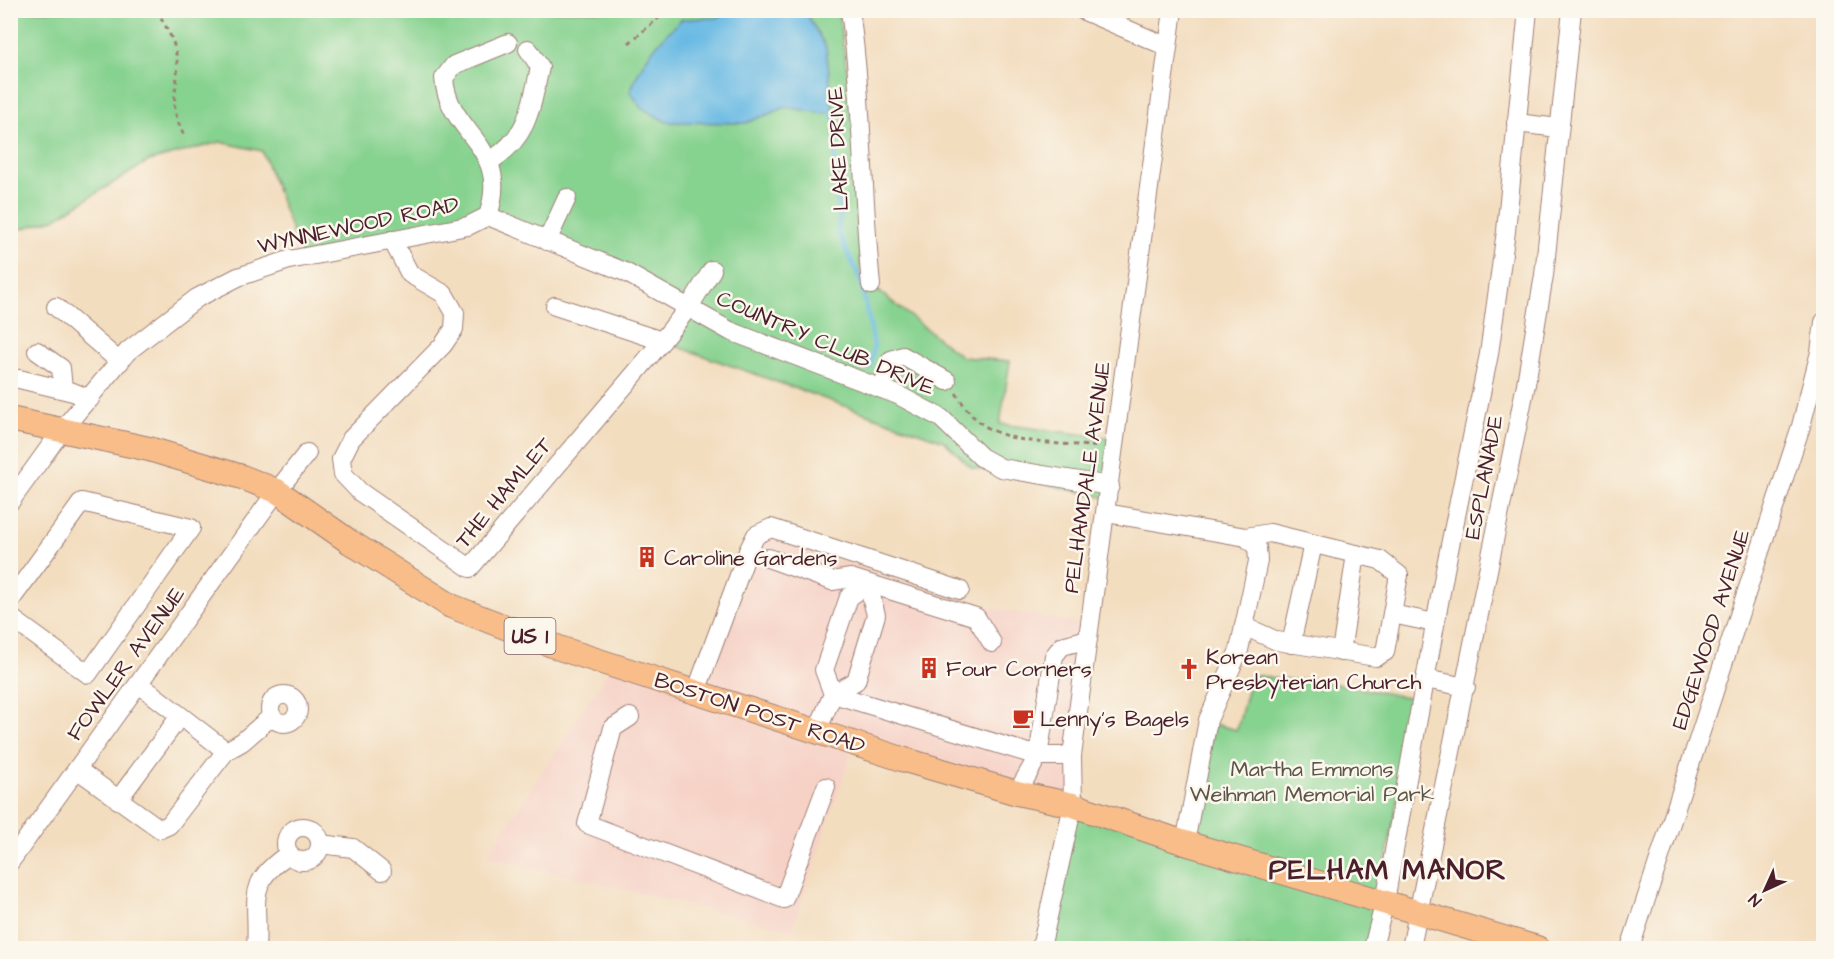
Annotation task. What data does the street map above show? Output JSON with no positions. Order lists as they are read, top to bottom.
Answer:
{
  "streets": {
    "main road": ["US 1", "BOSTON POST ROAD"],
    "street": [
      "LAKE DRIVE",
      "WYNNEWOOD ROAD",
      "COUNTRY CLUB DRIVE",
      "PELHAMDALE AVENUE",
      "ESPLANADE",
      "THE HAMLET",
      "EDGEWOOD AVENUE",
      "FOWLER AVENUE"
    ]
  },
  "crossings": [
    ["WYNNEWOOD ROAD", "COUNTRY CLUB DRIVE"],
    ["WYNNEWOOD ROAD", "THE HAMLET"],
    ["WYNNEWOOD ROAD", "BOSTON POST ROAD"],
    ["COUNTRY CLUB DRIVE", "PELHAMDALE AVENUE"],
    ["COUNTRY CLUB DRIVE", "THE HAMLET"],
    ["PELHAMDALE AVENUE", "BOSTON POST ROAD"],
    ["ESPLANADE", "BOSTON POST ROAD"],
    ["FOWLER AVENUE", "BOSTON POST ROAD"]
  ],
  "districts": ["PELHAM MANOR"],
  "parks": ["Martha Emmons Weihman Memorial Park"],
  "places": {
    "building": ["Caroline Gardens", "Four Corners"],
    "church": ["Korean Presbyterian Church"],
    "cafe": ["Lenny's Bagels"]
  },
  "north": "bottom left"
}
